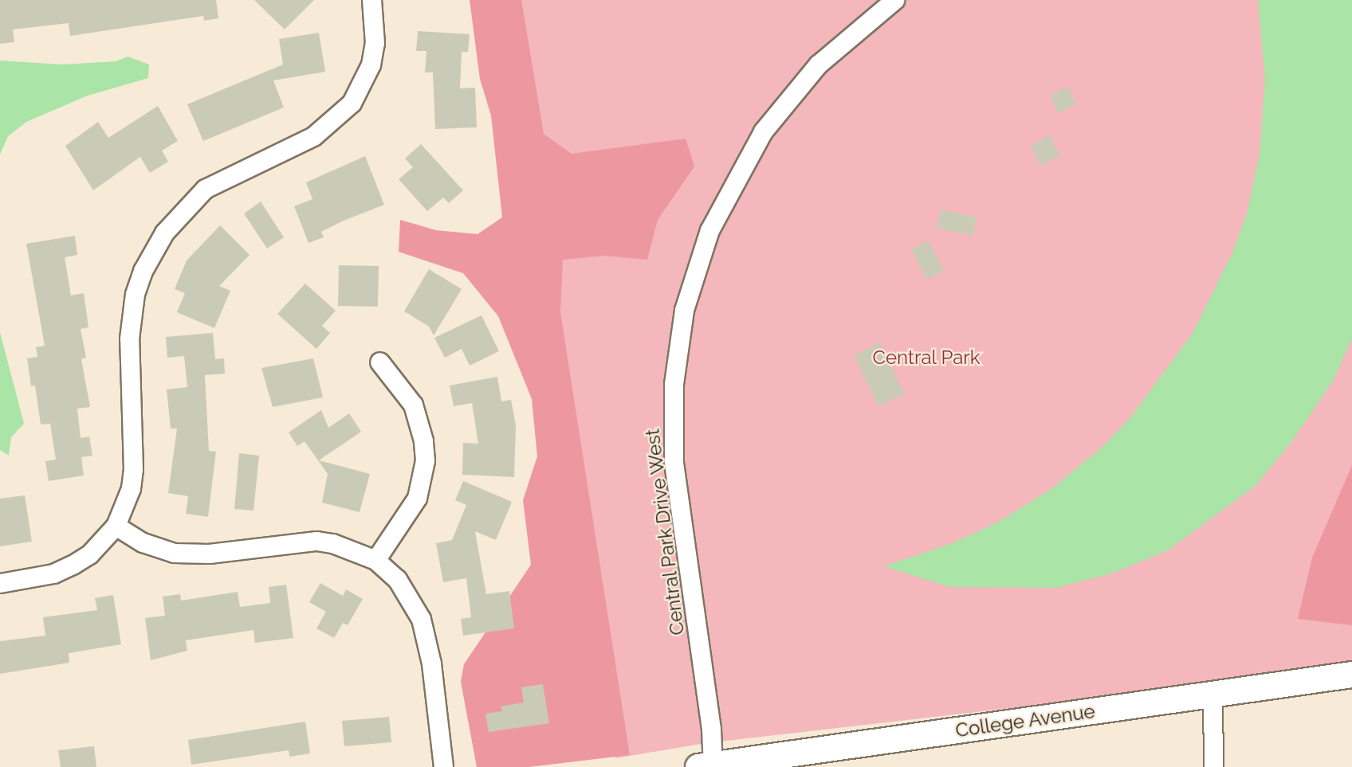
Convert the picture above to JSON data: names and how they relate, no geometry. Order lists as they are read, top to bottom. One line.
{"streets":{"main road":["College Avenue"],"street":["Central Park Drive West"]},"crossings":[["Central Park Drive West","College Avenue"]],"parks":["Central Park"]}
